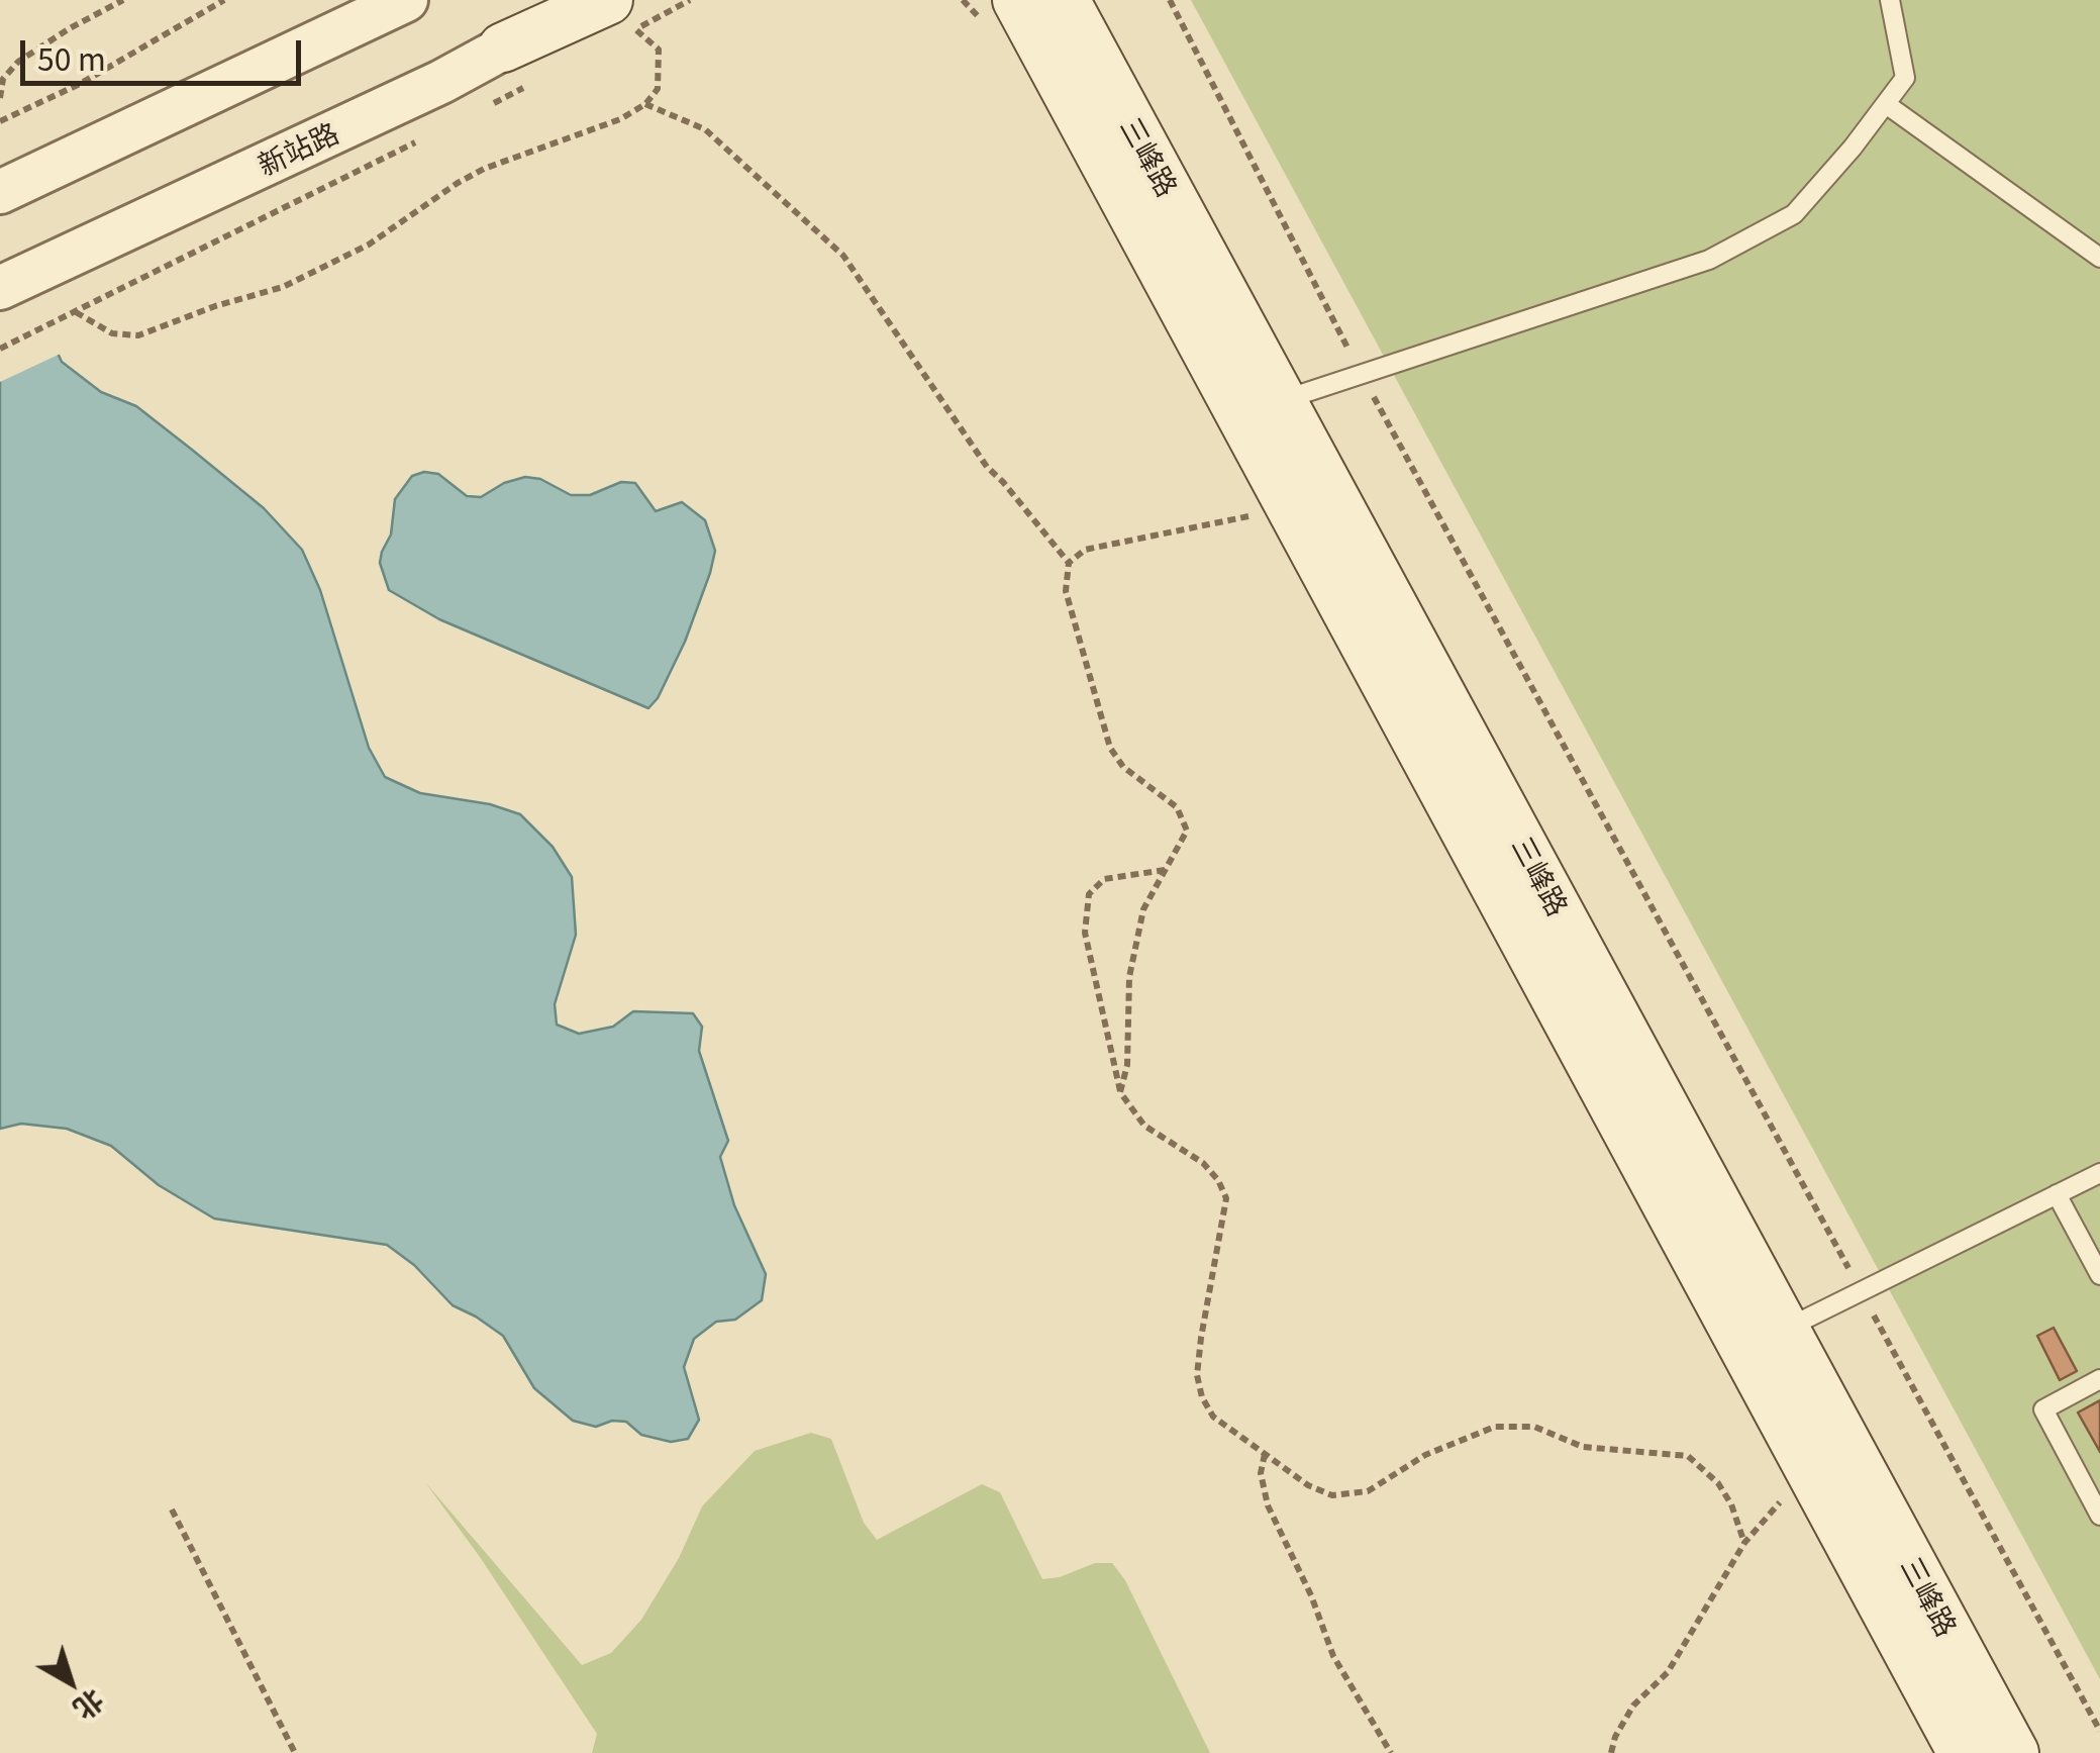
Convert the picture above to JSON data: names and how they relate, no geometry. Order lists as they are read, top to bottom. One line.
{"streets":{"main road":["三峰路"],"street":["新站路"]},"scale_bar":"50 m","north":"bottom right"}
